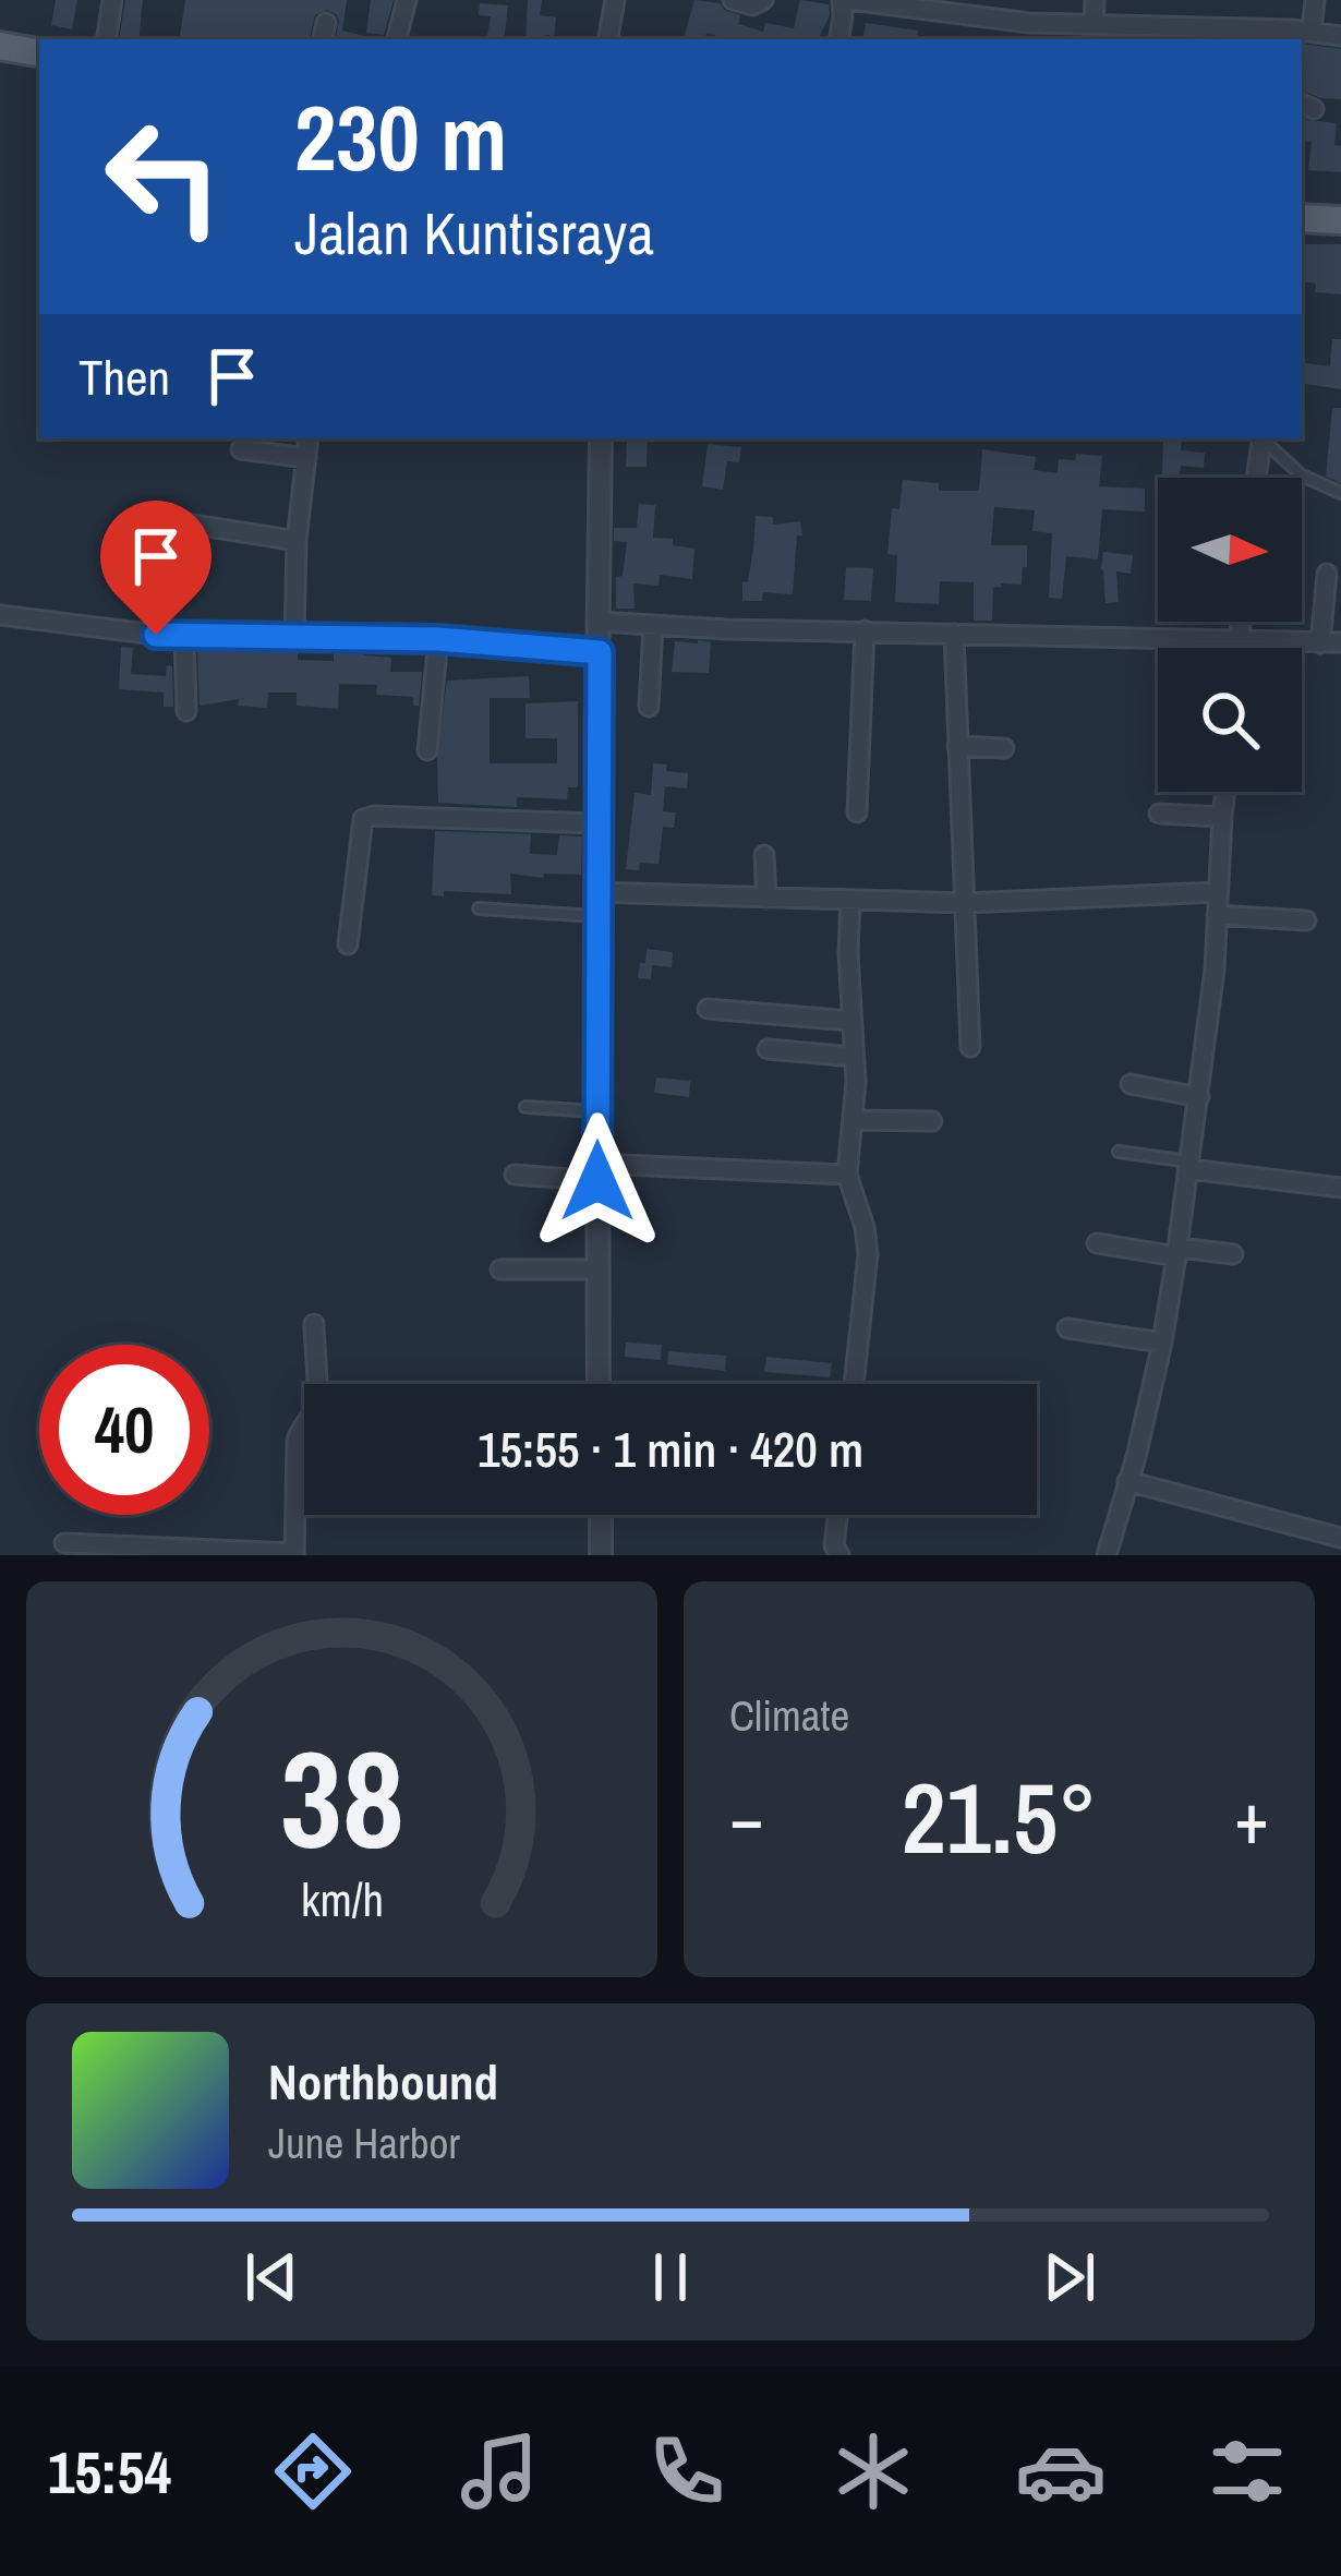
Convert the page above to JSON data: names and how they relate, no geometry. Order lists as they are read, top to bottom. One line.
{"north":"right","page":{"turn":["230 m","Jalan Kuntisraya"],"then":"Then","limit":"40","trip":"15:55 · 1 min · 420 m","tile":"Climate","heat":["−","21.5°","+"],"song":["Northbound","June Harbor"],"tabs":"15:54","gauge":["38","km/h"]}}
